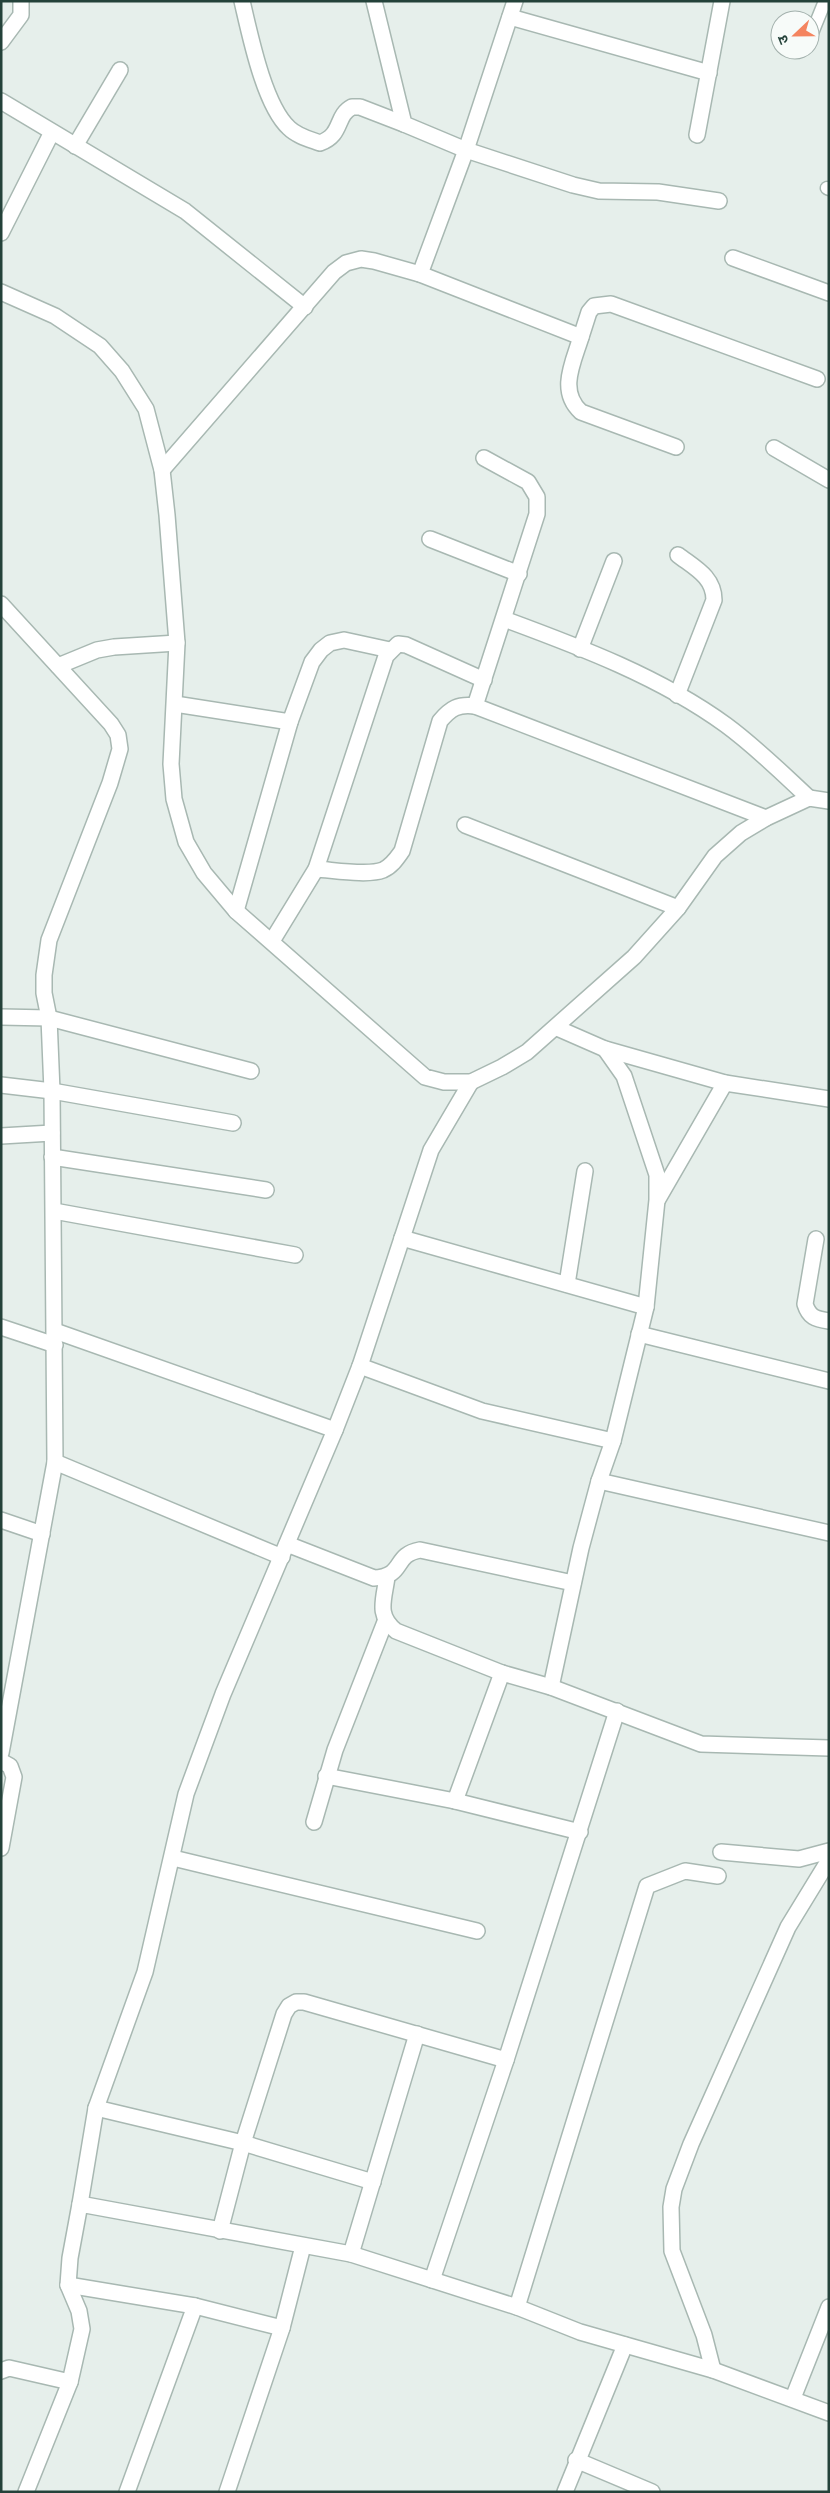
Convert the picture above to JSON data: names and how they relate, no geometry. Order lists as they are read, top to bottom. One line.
{"north":"left"}
